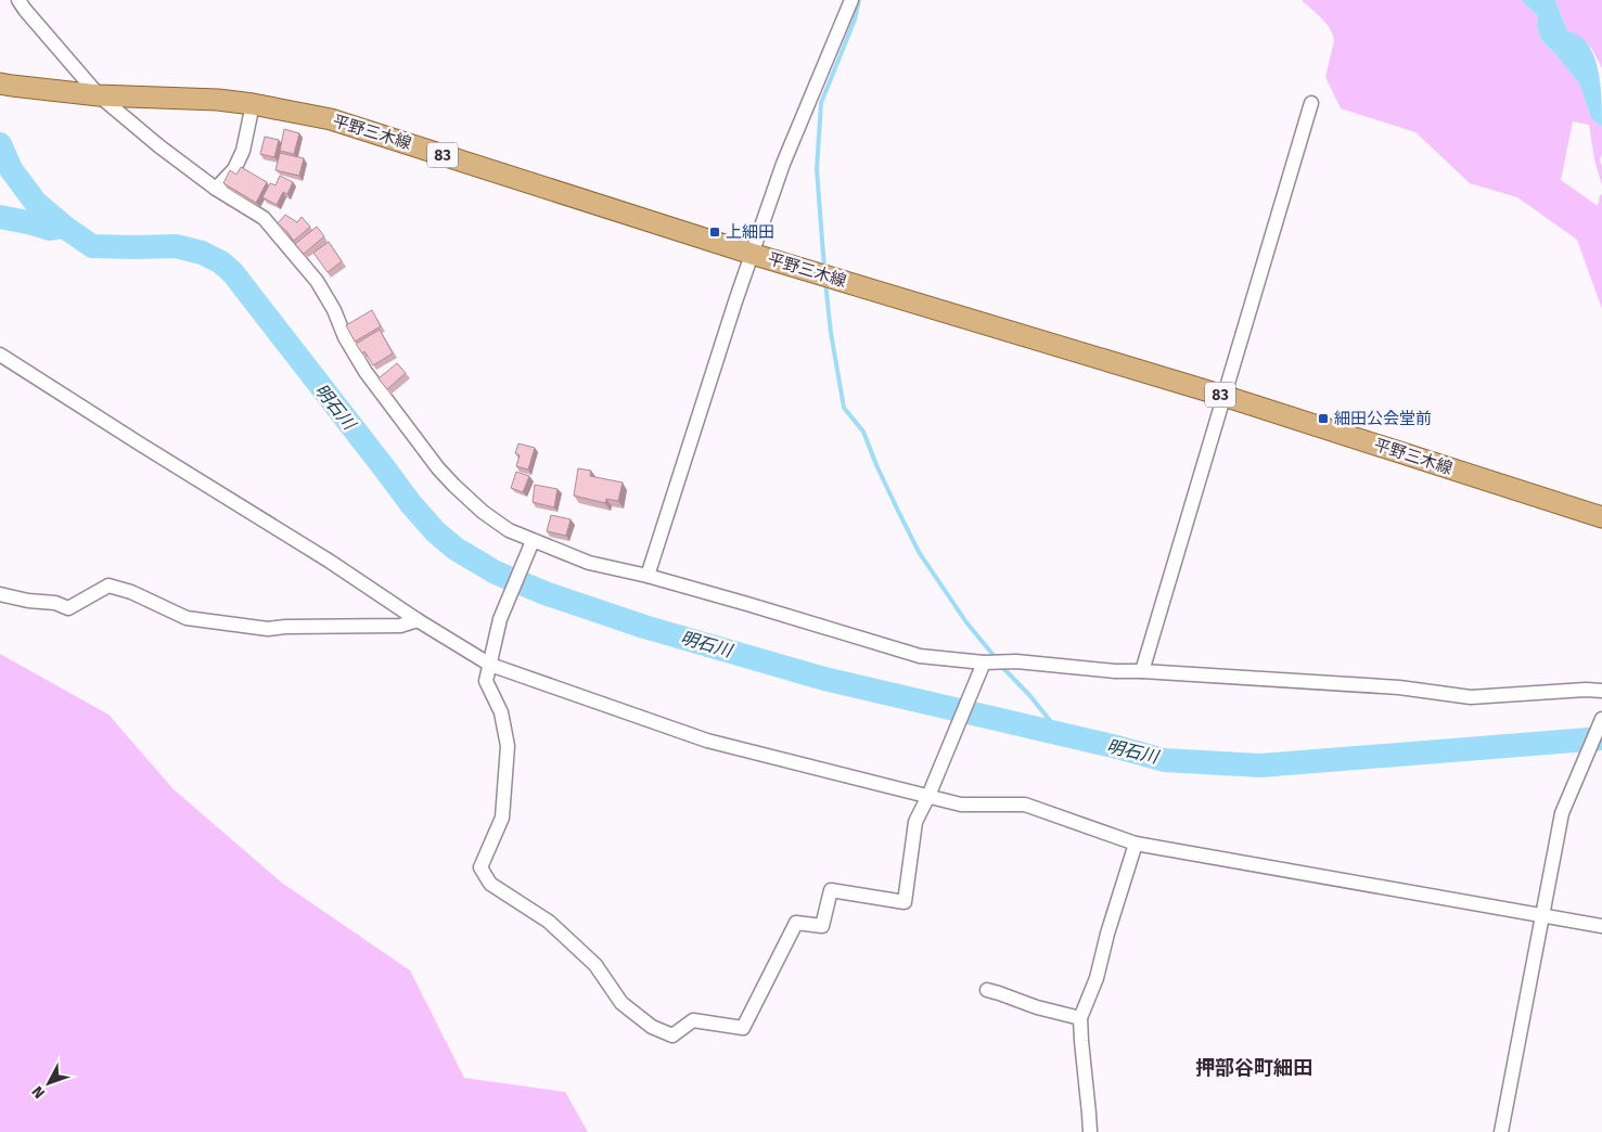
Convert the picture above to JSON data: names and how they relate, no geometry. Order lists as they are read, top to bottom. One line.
{"streets":{"main road":["平野三木線","83"]},"districts":["押部谷町細田"],"water":["明石川"],"places":{"transit":["上細田","細田公会堂前"]},"north":"bottom left"}
